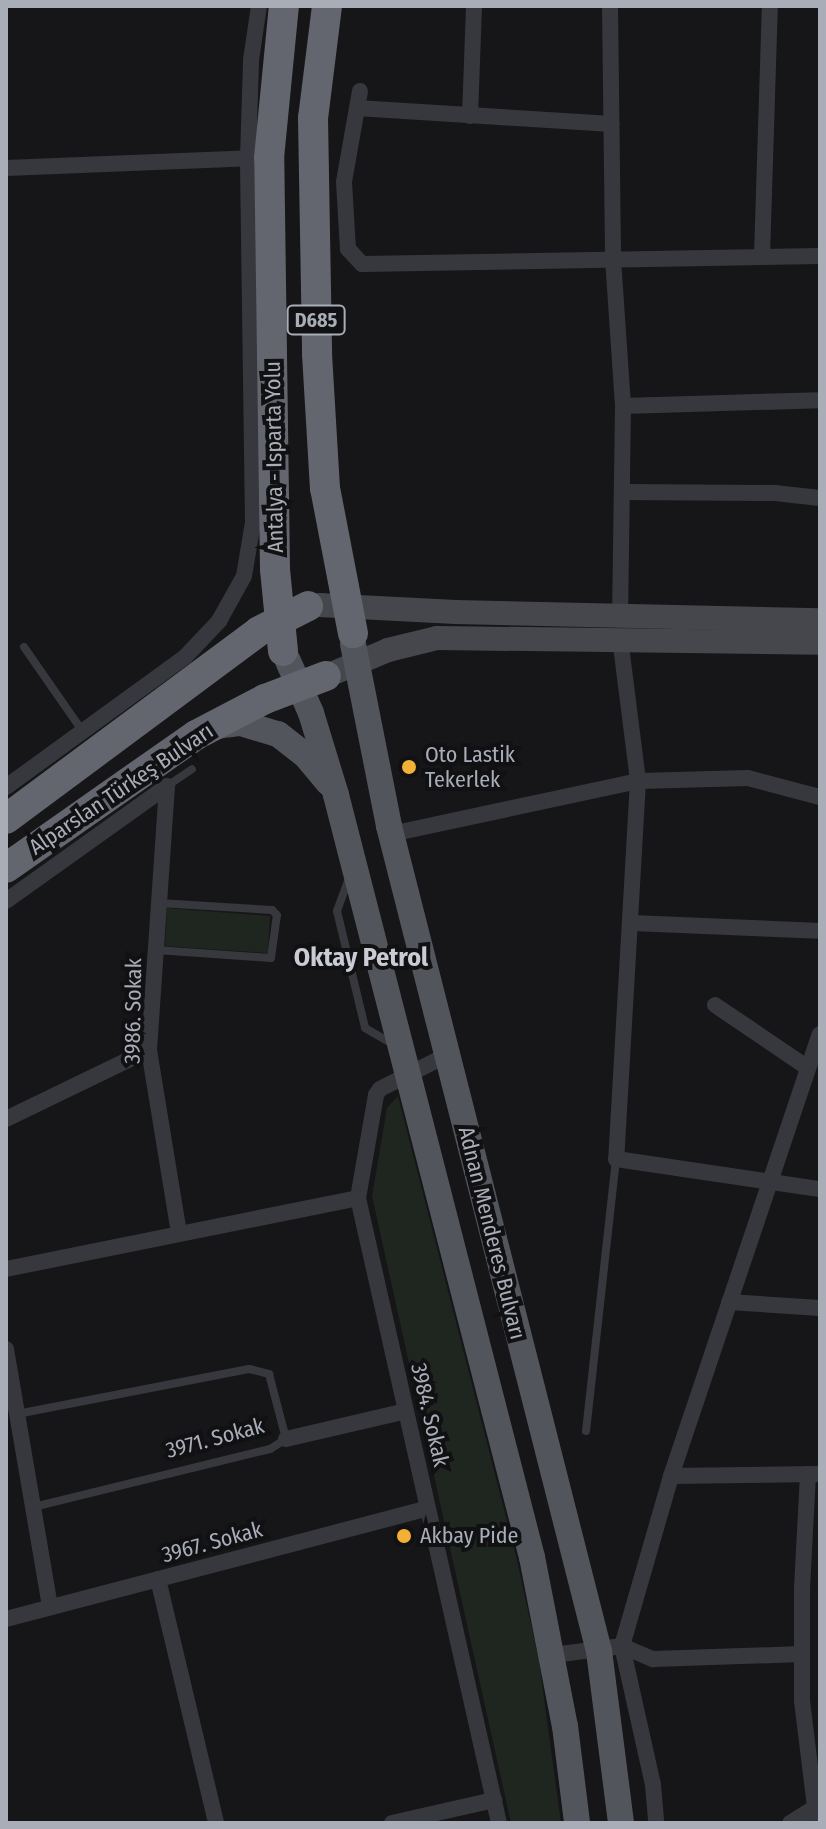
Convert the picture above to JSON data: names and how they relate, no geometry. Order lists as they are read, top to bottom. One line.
{"streets":{"highway":["D685","Antalya - Isparta Yolu","Alparslan Türkeş Bulvarı","Adnan Menderes Bulvarı"],"street":["3986. Sokak","3984. Sokak","3971. Sokak","3967. Sokak"]},"crossings":[["Antalya - Isparta Yolu","Alparslan Türkeş Bulvarı"],["Alparslan Türkeş Bulvarı","Adnan Menderes Bulvarı"],["Adnan Menderes Bulvarı","3984. Sokak"],["3984. Sokak","3971. Sokak"],["3984. Sokak","3967. Sokak"]],"districts":["Oktay Petrol"],"places":["Oto Lastik Tekerlek","Akbay Pide"]}
